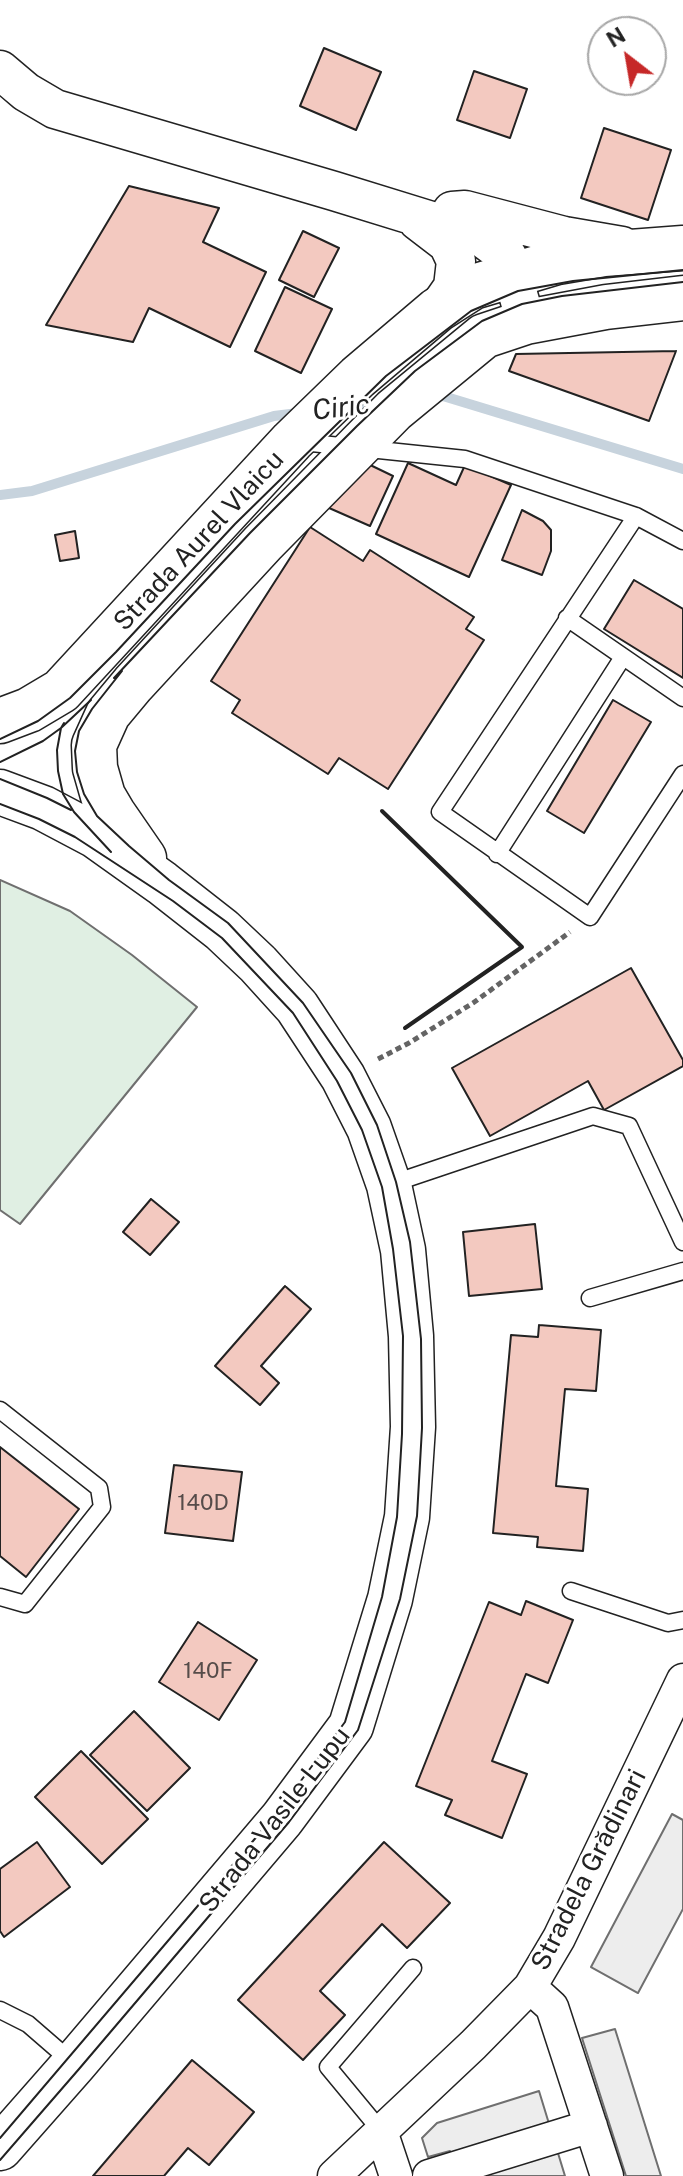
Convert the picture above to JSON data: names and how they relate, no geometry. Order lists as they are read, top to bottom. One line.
{"streets":{"main road":["Strada Aurel Vlaicu","Strada Vasile Lupu"],"street":["Stradela Grădinari"]},"crossings":[["Strada Aurel Vlaicu","Strada Vasile Lupu"]],"water":["Ciric"],"house_numbers":["140D","140F"],"north":"top left"}
